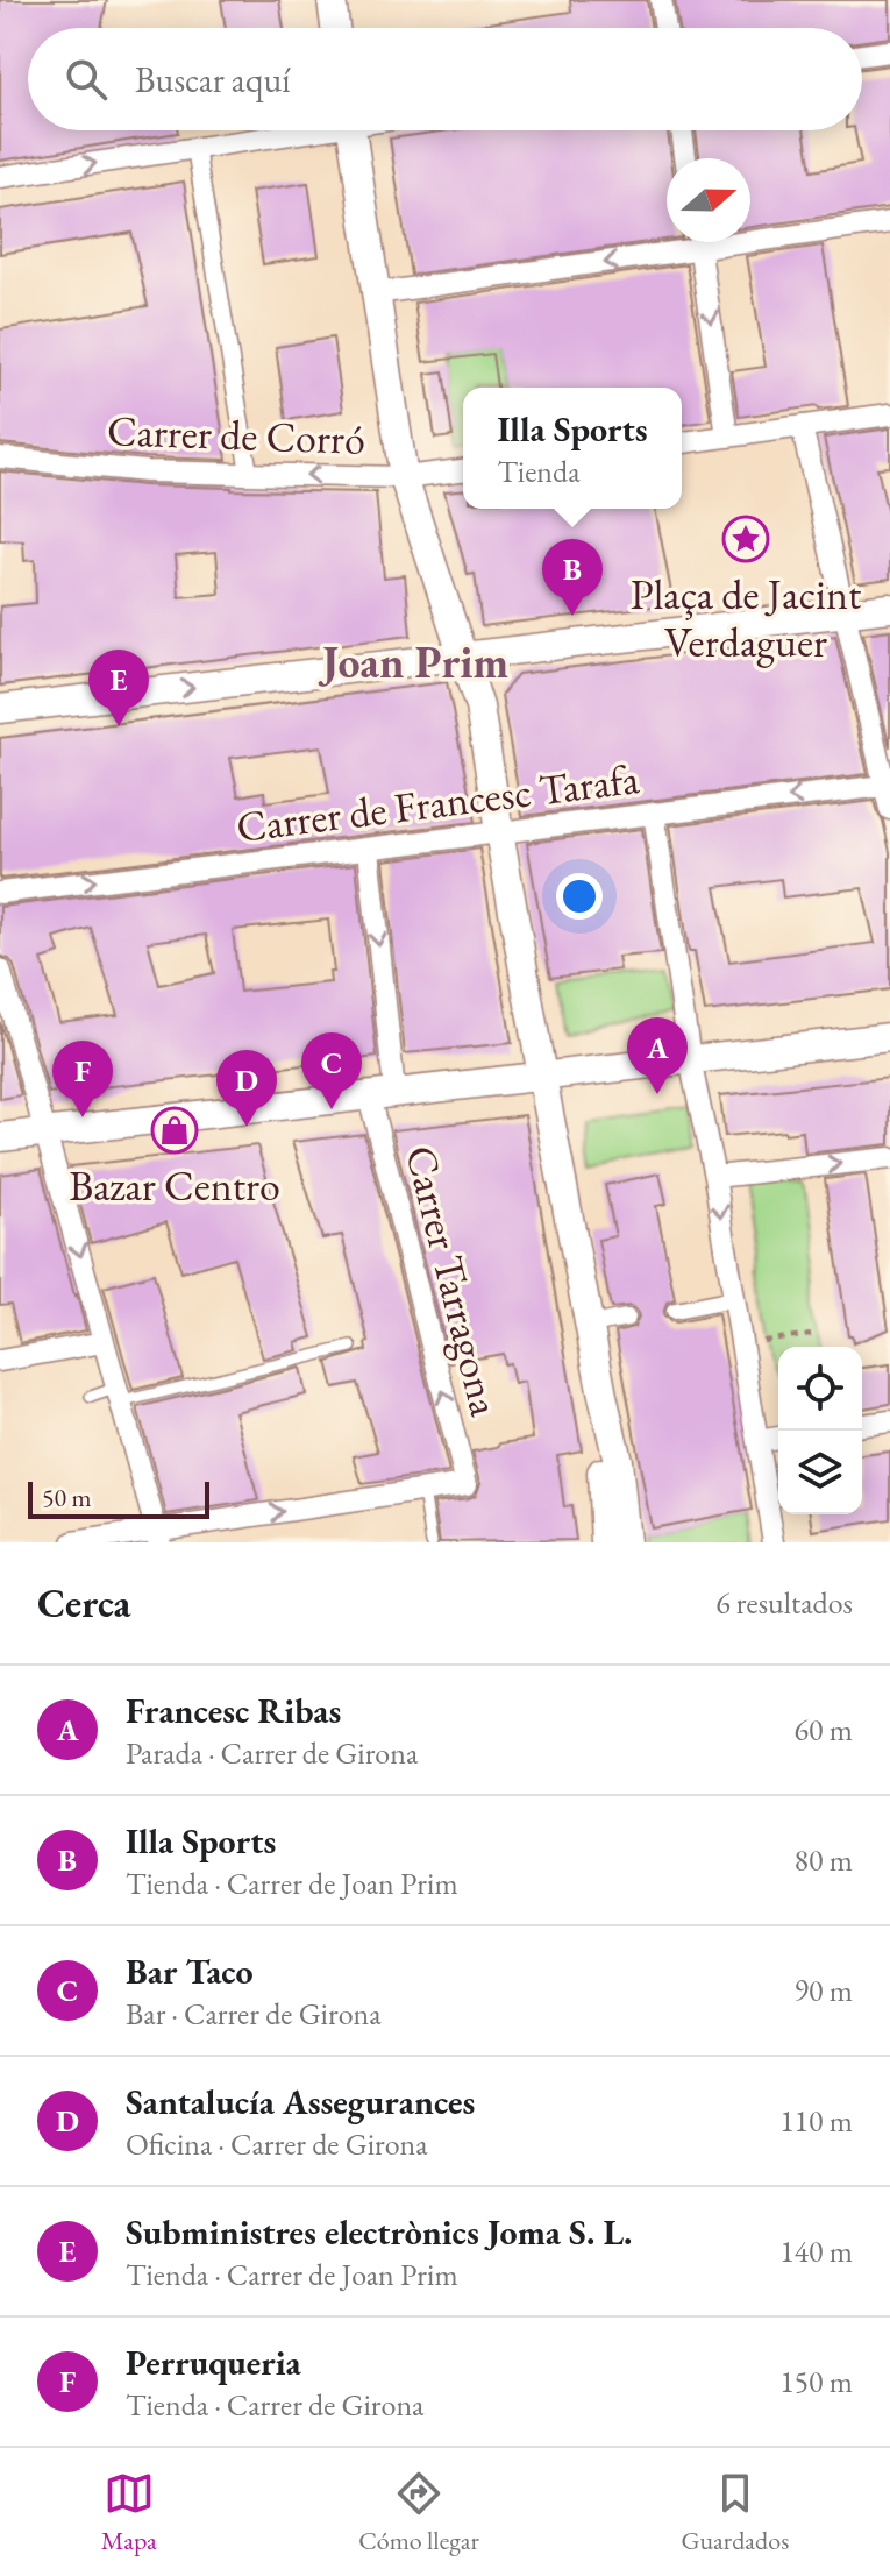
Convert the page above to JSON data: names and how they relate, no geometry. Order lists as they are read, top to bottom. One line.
{"streets":{"street":["Carrer de Corró","Carrer de Francesc Tarafa","Carrer Tarragona"]},"crossings":[["Carrer de Francesc Tarafa","Carrer Tarragona"]],"districts":["Joan Prim"],"places":{"place":["Plaça de Jacint Verdaguer"],"shop":["Bazar Centro"]},"scale_bar":"50 m","north":"right","page":{"search":"Buscar aquí","popup":["Illa Sports","Tienda"],"pins":["B","E","A","C","F","D"],"scale":"50 m","heading":["Cerca","6 resultados"],"list":[{"mark":"A","name":"Francesc Ribas","note":"Parada · Carrer de Girona","value":"60 m"},{"mark":"B","name":"Illa Sports","note":"Tienda · Carrer de Joan Prim","value":"80 m"},{"mark":"C","name":"Bar Taco","note":"Bar · Carrer de Girona","value":"90 m"},{"mark":"D","name":"Santalucía Assegurances","note":"Oficina · Carrer de Girona","value":"110 m"},{"mark":"E","name":"Subministres electrònics Joma S. L.","note":"Tienda · Carrer de Joan Prim","value":"140 m"},{"mark":"F","name":"Perruqueria","note":"Tienda · Carrer de Girona","value":"150 m"}],"nav":["Mapa","Cómo llegar","Guardados"]}}
